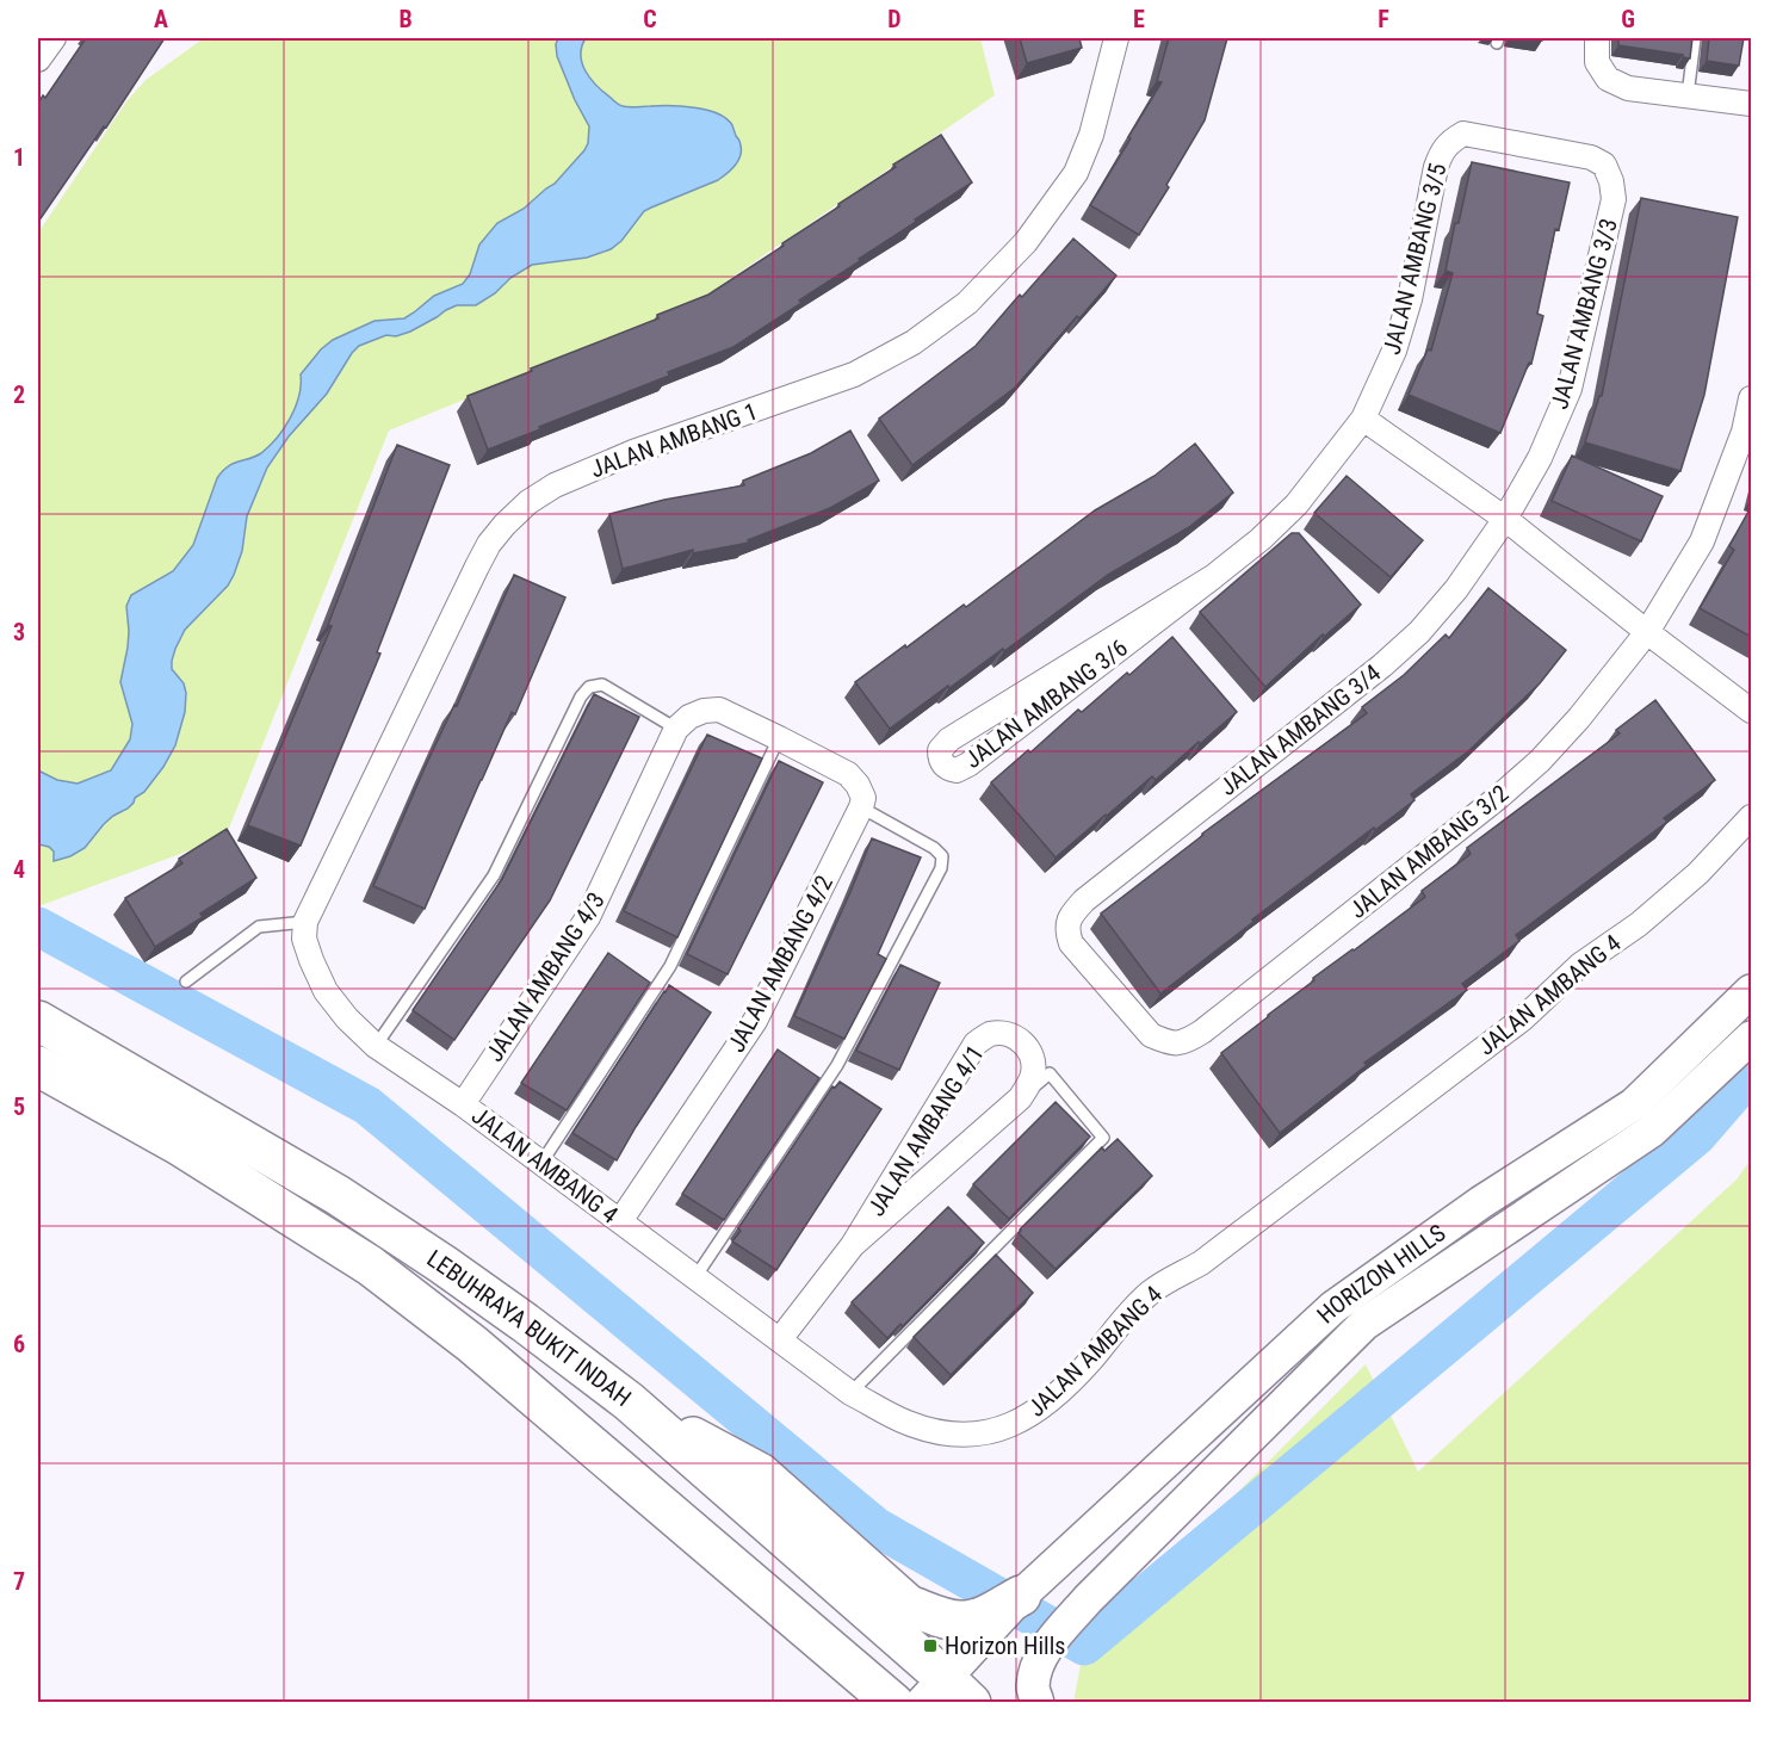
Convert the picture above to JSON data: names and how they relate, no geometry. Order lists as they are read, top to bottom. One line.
{"streets":{"highway":["LEBUHRAYA BUKIT INDAH"],"street":["JALAN AMBANG 3/5","JALAN AMBANG 3/3","JALAN AMBANG 1","JALAN AMBANG 3/6","JALAN AMBANG 3/4","JALAN AMBANG 3/2","JALAN AMBANG 4/2","JALAN AMBANG 4/3","JALAN AMBANG 4","JALAN AMBANG 4/1","HORIZON HILLS"]},"crossings":[["JALAN AMBANG 3/5","JALAN AMBANG 3/3"],["JALAN AMBANG 3/5","JALAN AMBANG 3/6"],["JALAN AMBANG 3/3","JALAN AMBANG 3/4"],["JALAN AMBANG 1","JALAN AMBANG 4"],["JALAN AMBANG 3/4","JALAN AMBANG 3/2"],["JALAN AMBANG 4/2","JALAN AMBANG 4"],["JALAN AMBANG 4/3","JALAN AMBANG 4"],["JALAN AMBANG 4","JALAN AMBANG 4/1"],["HORIZON HILLS","LEBUHRAYA BUKIT INDAH"]],"places":{"transit":["Horizon Hills"]},"grid":{"columns":["A","B","C","D","E","F","G"],"rows":["1","2","3","4","5","6","7"]}}
